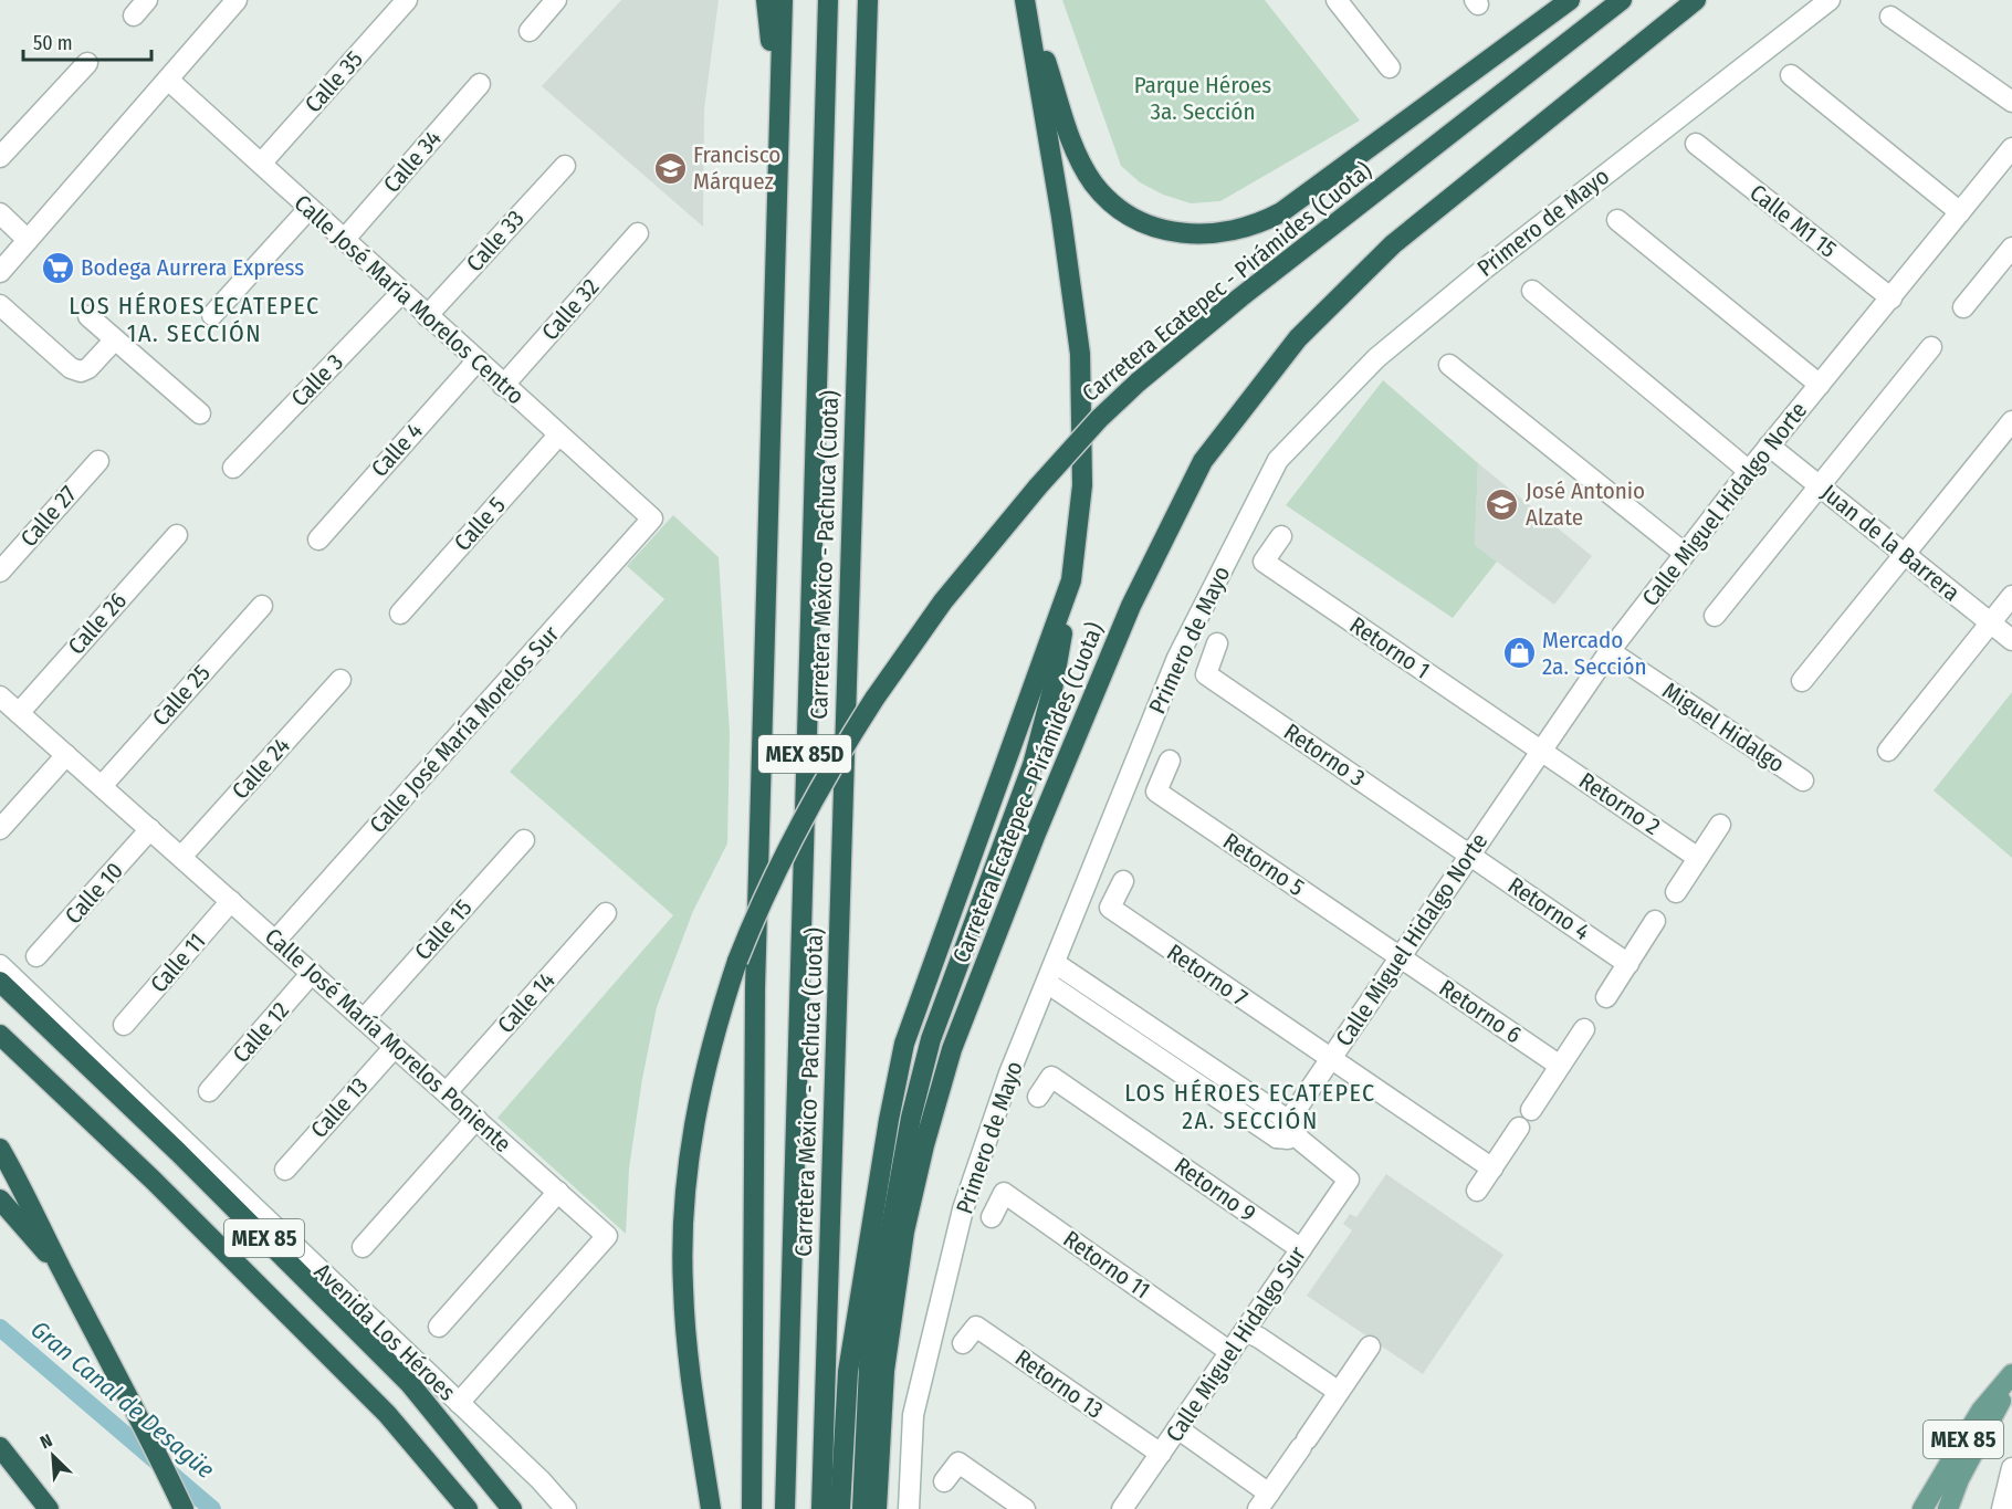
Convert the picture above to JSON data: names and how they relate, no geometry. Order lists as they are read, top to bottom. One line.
{"streets":{"highway":["Carretera Ecatepec - Pirámides (Cuota)","Carretera México - Pachuca (Cuota)","MEX 85D","MEX 85"],"street":["Calle 35","Calle 34","Calle M1 15","Primero de Mayo","Calle 33","Calle José María Morelos Centro","Calle 32","Calle 3","Calle 4","Calle Miguel Hidalgo Norte","Calle 27","Calle 5","Juan de la Barrera","Calle 26","Retorno 1","Calle 25","Miguel Hidalgo","Calle José María Morelos Sur","Retorno 3","Calle 24","Retorno 2","Retorno 5","Calle 10","Retorno 4","Calle 15","Calle 11","Retorno 7","Calle 14","Retorno 6","Calle 12","Calle José María Morelos Poniente","Calle 13","Retorno 9","Retorno 11","Avenida Los Héroes","Calle Miguel Hidalgo Sur","Retorno 13"]},"crossings":[["Calle 35","Calle José María Morelos Centro"],["Calle 34","Calle José María Morelos Centro"],["Calle M1 15","Calle Miguel Hidalgo Norte"],["Calle 33","Calle José María Morelos Centro"],["Calle José María Morelos Centro","Calle 32"],["Calle José María Morelos Centro","Calle 3"],["Calle José María Morelos Centro","Calle 4"],["Calle José María Morelos Centro","Calle 5"],["Calle José María Morelos Centro","Calle José María Morelos Sur"],["Calle Miguel Hidalgo Norte","Juan de la Barrera"],["Calle Miguel Hidalgo Norte","Retorno 1"],["Calle Miguel Hidalgo Norte","Miguel Hidalgo"],["Calle Miguel Hidalgo Norte","Retorno 3"],["Calle Miguel Hidalgo Norte","Retorno 2"],["Calle Miguel Hidalgo Norte","Retorno 5"],["Calle Miguel Hidalgo Norte","Retorno 4"],["Calle Miguel Hidalgo Norte","Retorno 7"],["Calle Miguel Hidalgo Norte","Retorno 6"],["Calle Miguel Hidalgo Norte","Calle Miguel Hidalgo Sur"],["Calle 26","Calle José María Morelos Poniente"],["Retorno 1","Retorno 2"],["Calle 25","Calle José María Morelos Poniente"],["Calle José María Morelos Sur","Calle José María Morelos Poniente"],["Retorno 3","Retorno 4"],["Calle 24","Calle José María Morelos Poniente"],["Retorno 5","Retorno 6"],["Calle 10","Calle José María Morelos Poniente"],["Calle 15","Calle José María Morelos Poniente"],["Calle 11","Calle José María Morelos Poniente"],["Calle 14","Calle José María Morelos Poniente"],["Calle 12","Calle José María Morelos Poniente"],["Calle José María Morelos Poniente","Calle 13"],["Calle José María Morelos Poniente","Avenida Los Héroes"],["Retorno 9","Calle Miguel Hidalgo Sur"],["Retorno 11","Calle Miguel Hidalgo Sur"],["Calle Miguel Hidalgo Sur","Retorno 13"]],"districts":["LOS HÉROES ECATEPEC 1A. SECCIÓN","LOS HÉROES ECATEPEC 2A. SECCIÓN"],"water":["Gran Canal de Desagüe"],"parks":["Parque Héroes 3a. Sección"],"places":{"school or university":["Francisco Márquez","José Antonio Alzate"],"supermarket":["Bodega Aurrera Express"],"shop":["Mercado 2a. Sección"]},"scale_bar":"50 m","north":"top left"}
